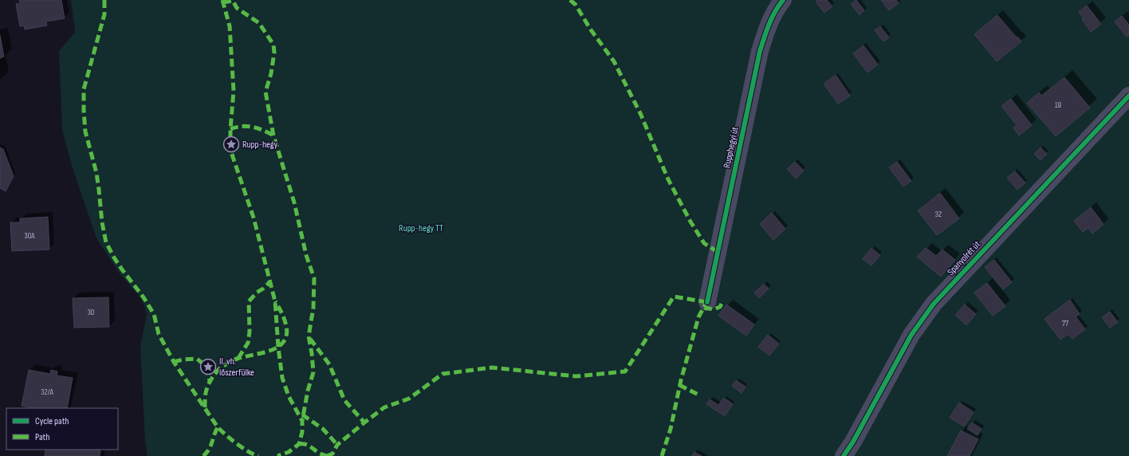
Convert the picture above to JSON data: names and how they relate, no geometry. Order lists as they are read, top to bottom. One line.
{"streets":{"street":["Rupphegyi út","Spanyolrét út"]},"parks":["Rupp-hegy TT"],"places":{"place":["Rupp-hegy","II. vh. lőszerfülke"]},"house_numbers":["19","32","30A","30","77","32/A"],"legend":["Cycle path","Path"]}
